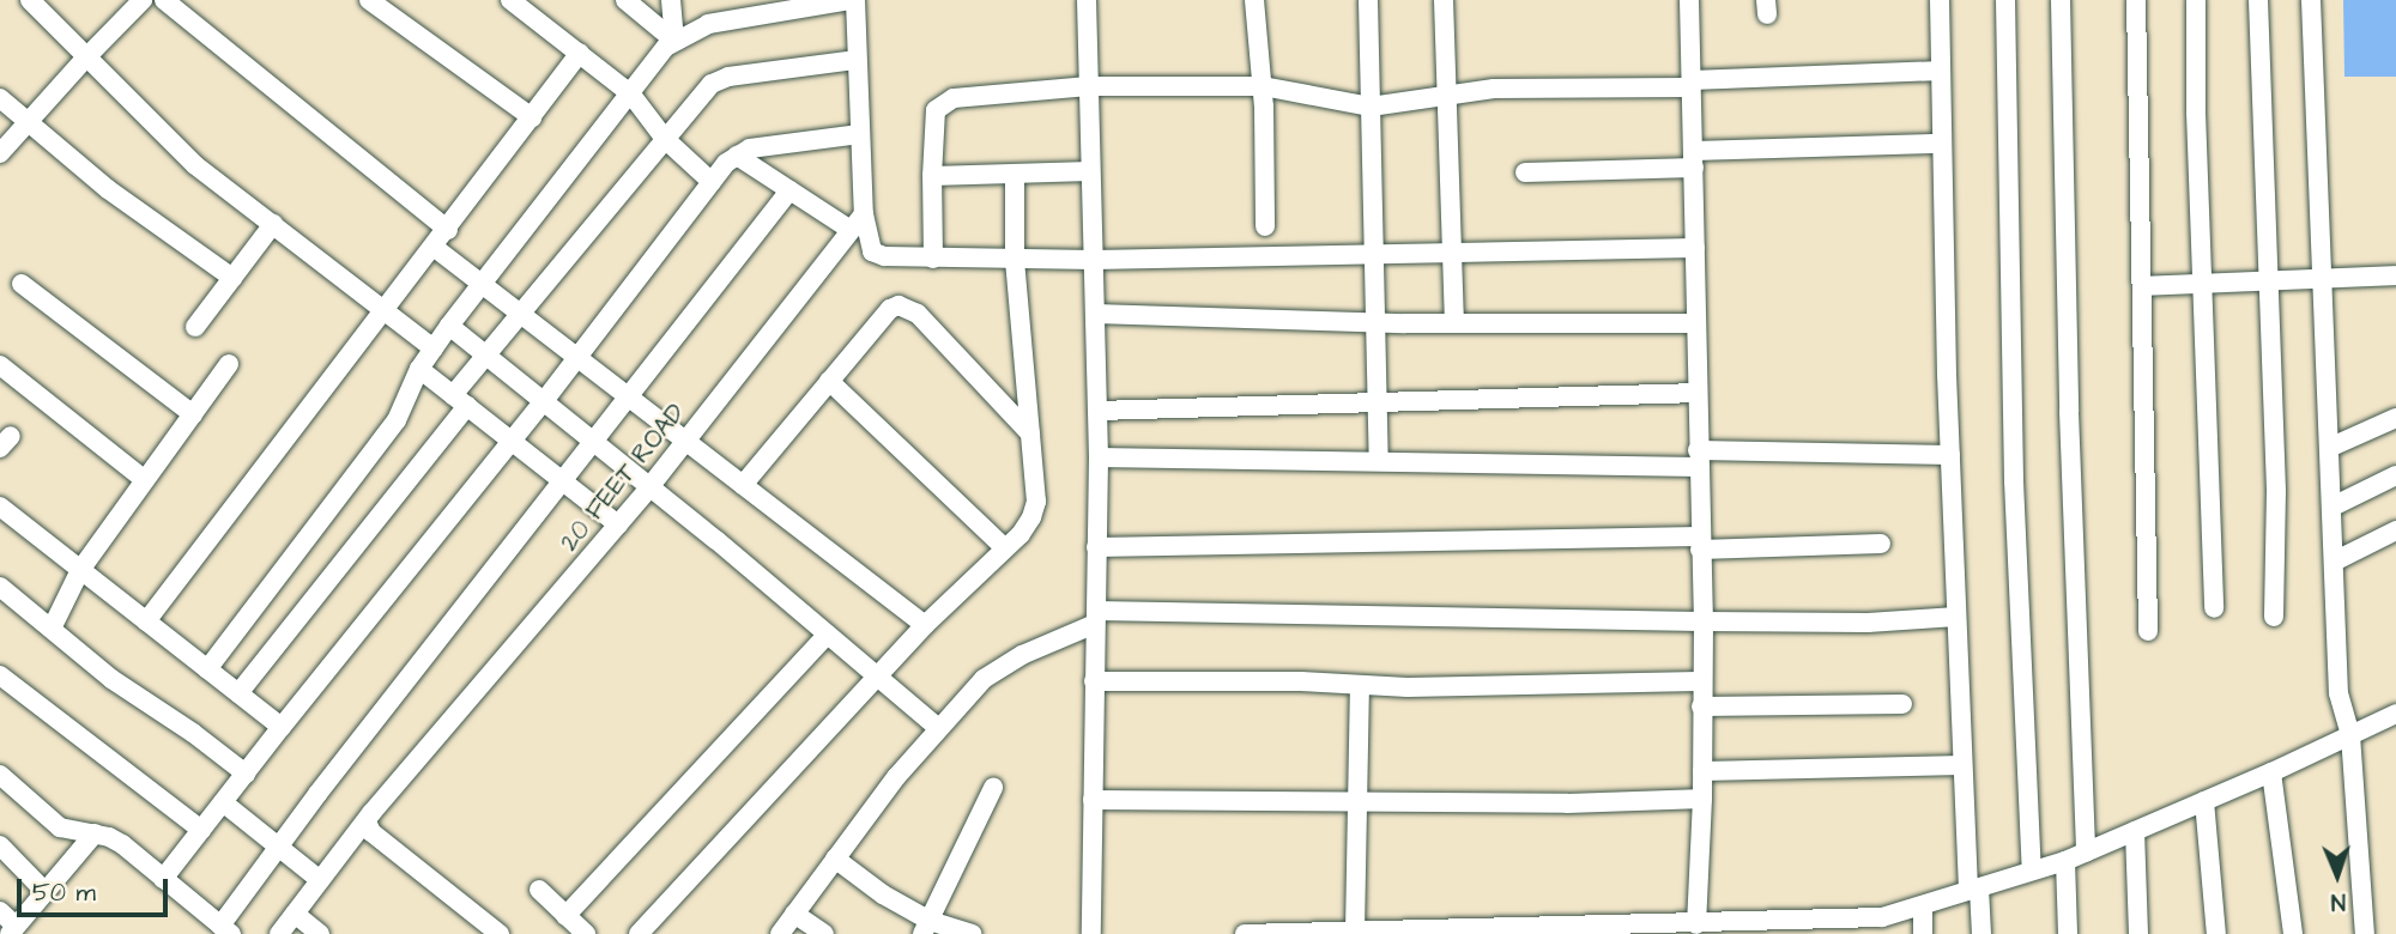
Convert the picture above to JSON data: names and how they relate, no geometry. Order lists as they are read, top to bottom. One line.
{"streets":{"street":["20 FEET ROAD"]},"scale_bar":"50 m","north":"bottom"}
